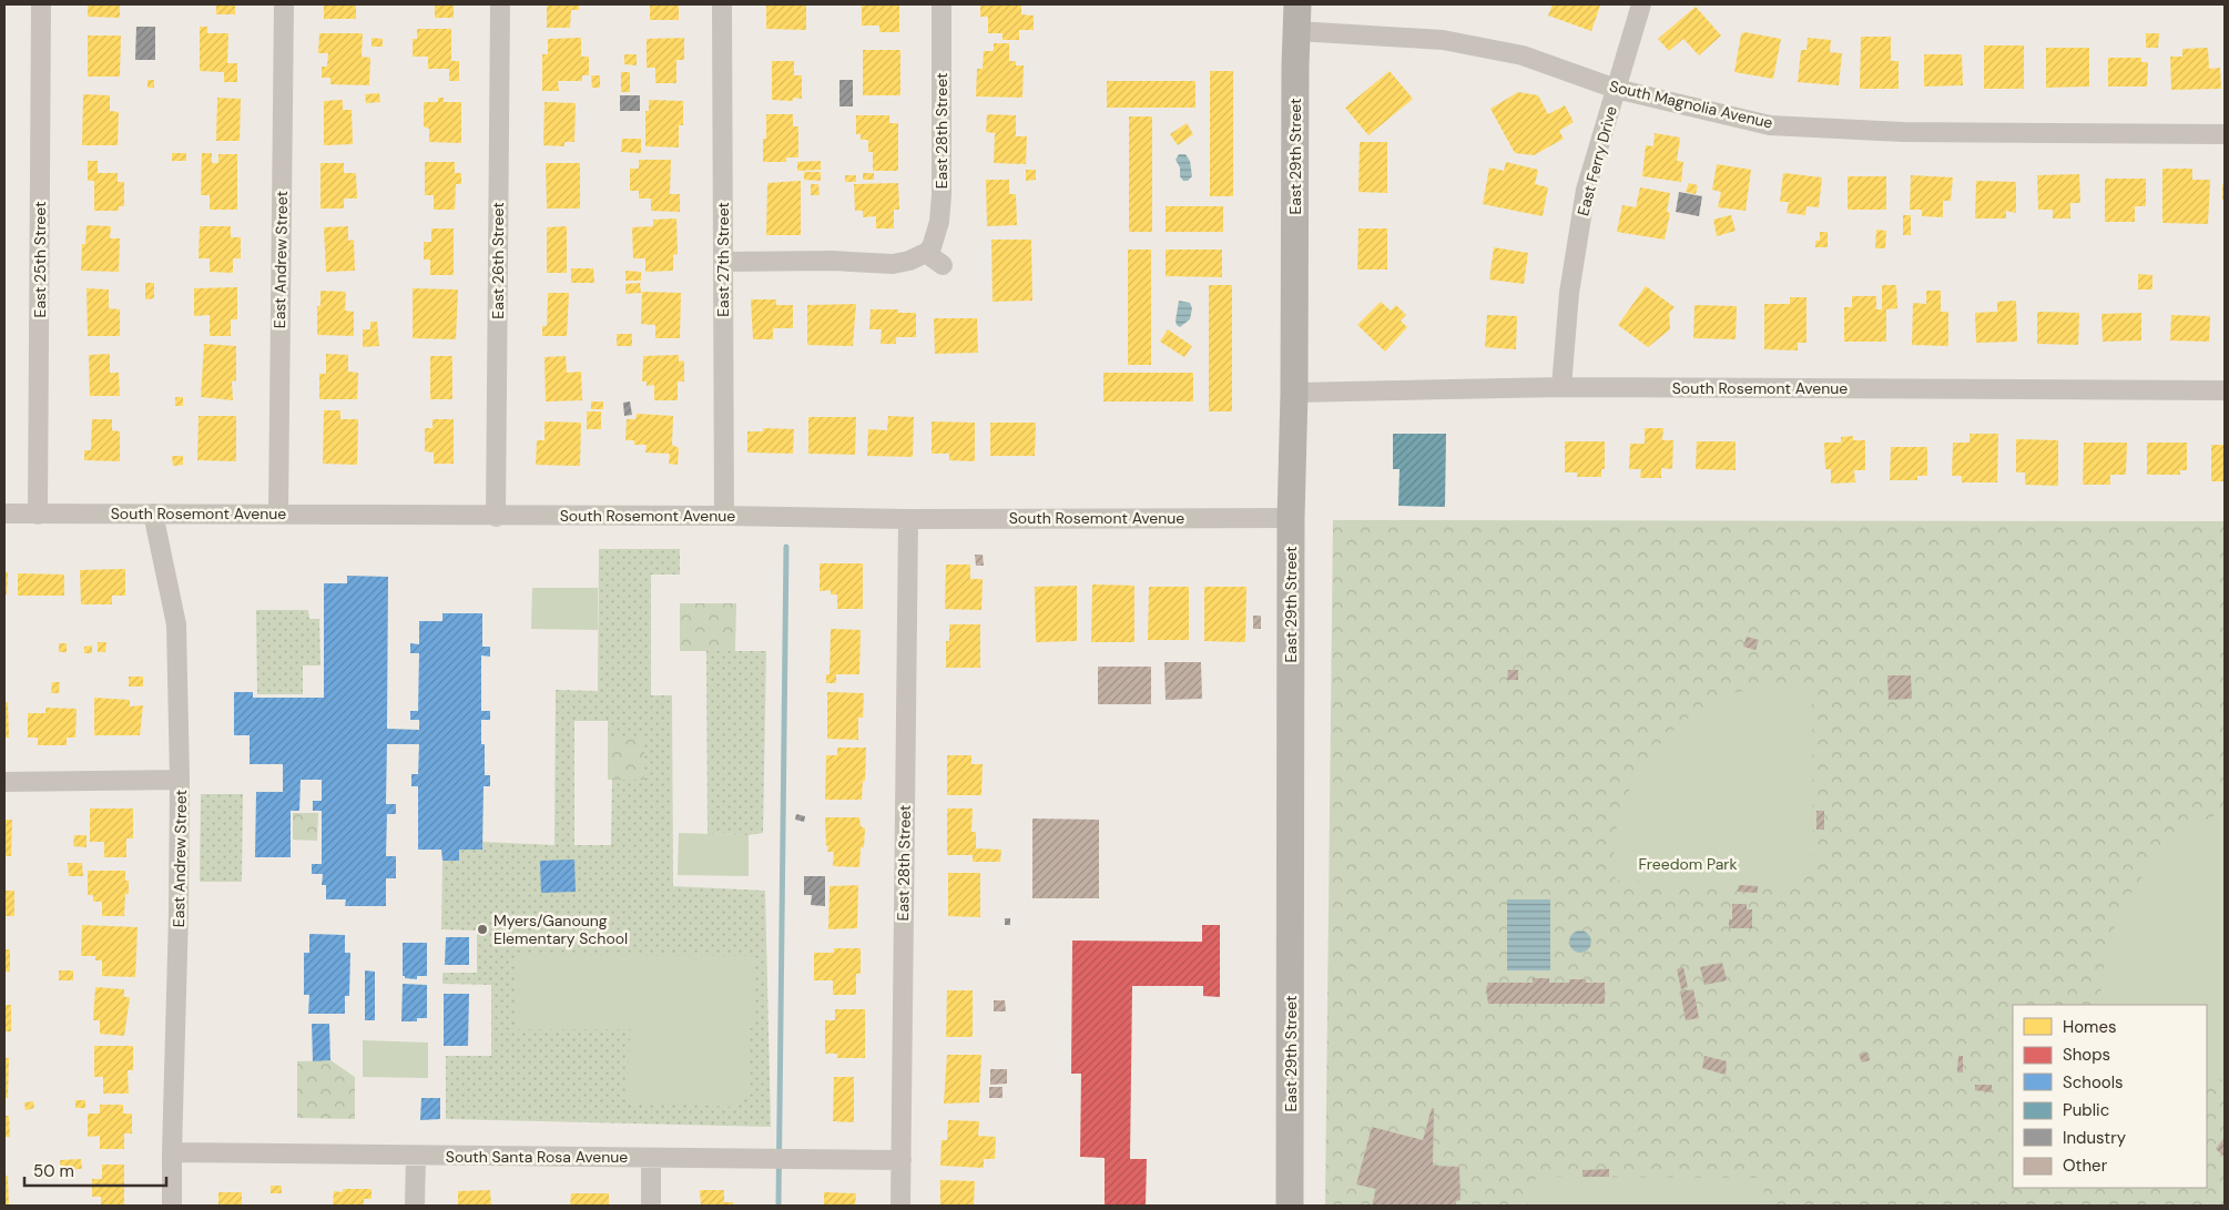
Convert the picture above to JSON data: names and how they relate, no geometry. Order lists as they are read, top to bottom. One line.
{"streets":{"street":["South Magnolia Avenue","East 28th Street","East 29th Street","East Ferry Drive","East 25th Street","East Andrew Street","East 27th Street","East 26th Street","South Rosemont Avenue","South Santa Rosa Avenue"]},"crossings":[["South Magnolia Avenue","East 29th Street"],["South Magnolia Avenue","East Ferry Drive"],["East 28th Street","South Rosemont Avenue"],["East 28th Street","South Santa Rosa Avenue"],["East 29th Street","South Rosemont Avenue"],["East Ferry Drive","South Rosemont Avenue"],["East 25th Street","South Rosemont Avenue"],["East Andrew Street","South Rosemont Avenue"],["East Andrew Street","South Santa Rosa Avenue"],["East 27th Street","South Rosemont Avenue"],["East 26th Street","South Rosemont Avenue"]],"parks":["Freedom Park"],"places":["Myers/Ganoung Elementary School"],"legend":["Homes","Shops","Schools","Public","Industry","Other"],"scale_bar":"50 m"}
